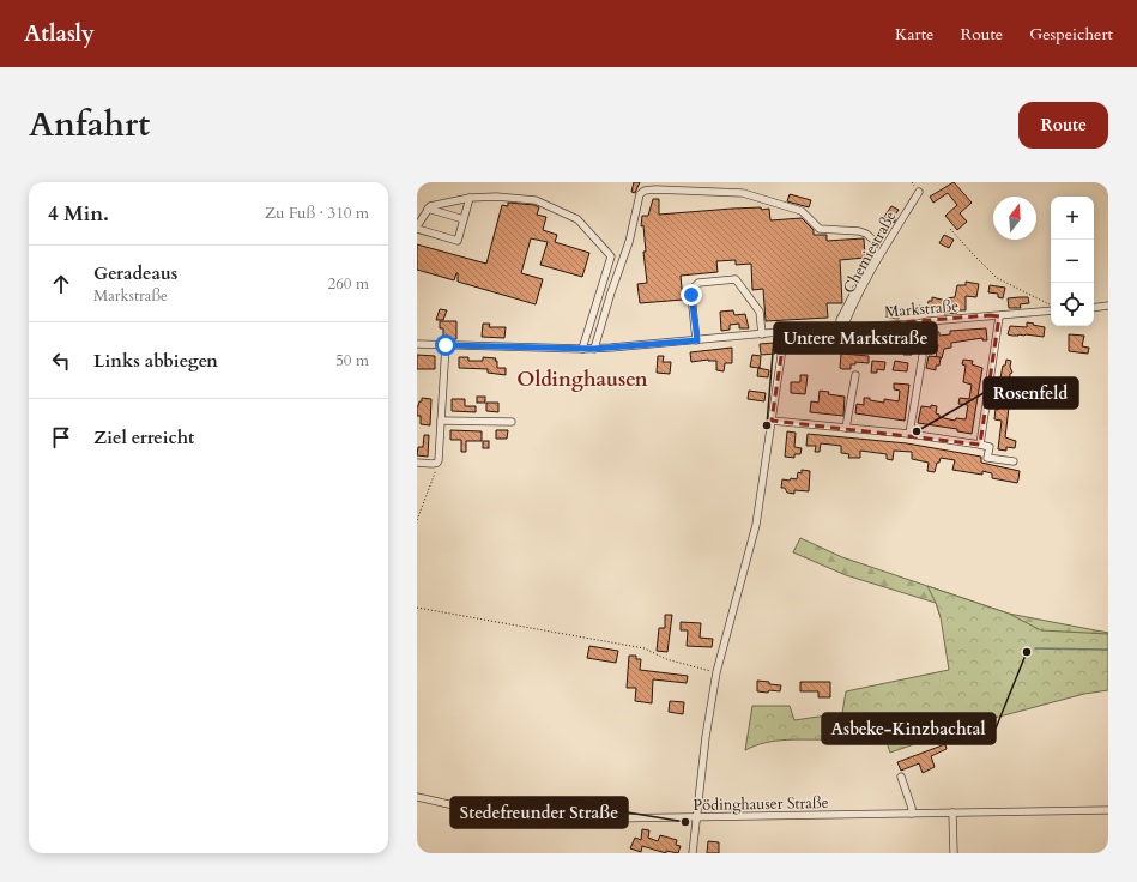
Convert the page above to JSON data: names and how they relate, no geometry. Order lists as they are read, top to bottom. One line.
{"streets":{"street":["Chemiestraße","Markstraße","Pödinghauser Straße"]},"crossings":[["Chemiestraße","Markstraße"]],"districts":["Oldinghausen"],"places":["Untere Markstraße","Rosenfeld","Asbeke-Kinzbachtal","Stedefreunder Straße"],"north":"top","page":{"header":"Atlasly","nav":["Karte","Route","Gespeichert"],"title":"Anfahrt","buttons":"Route","heading":["4 Min.","Zu Fuß · 310 m"],"map_buttons":["+","−"],"list":[["Geradeaus","Markstraße","260 m"],["Links abbiegen","50 m"],"Ziel erreicht"]}}
